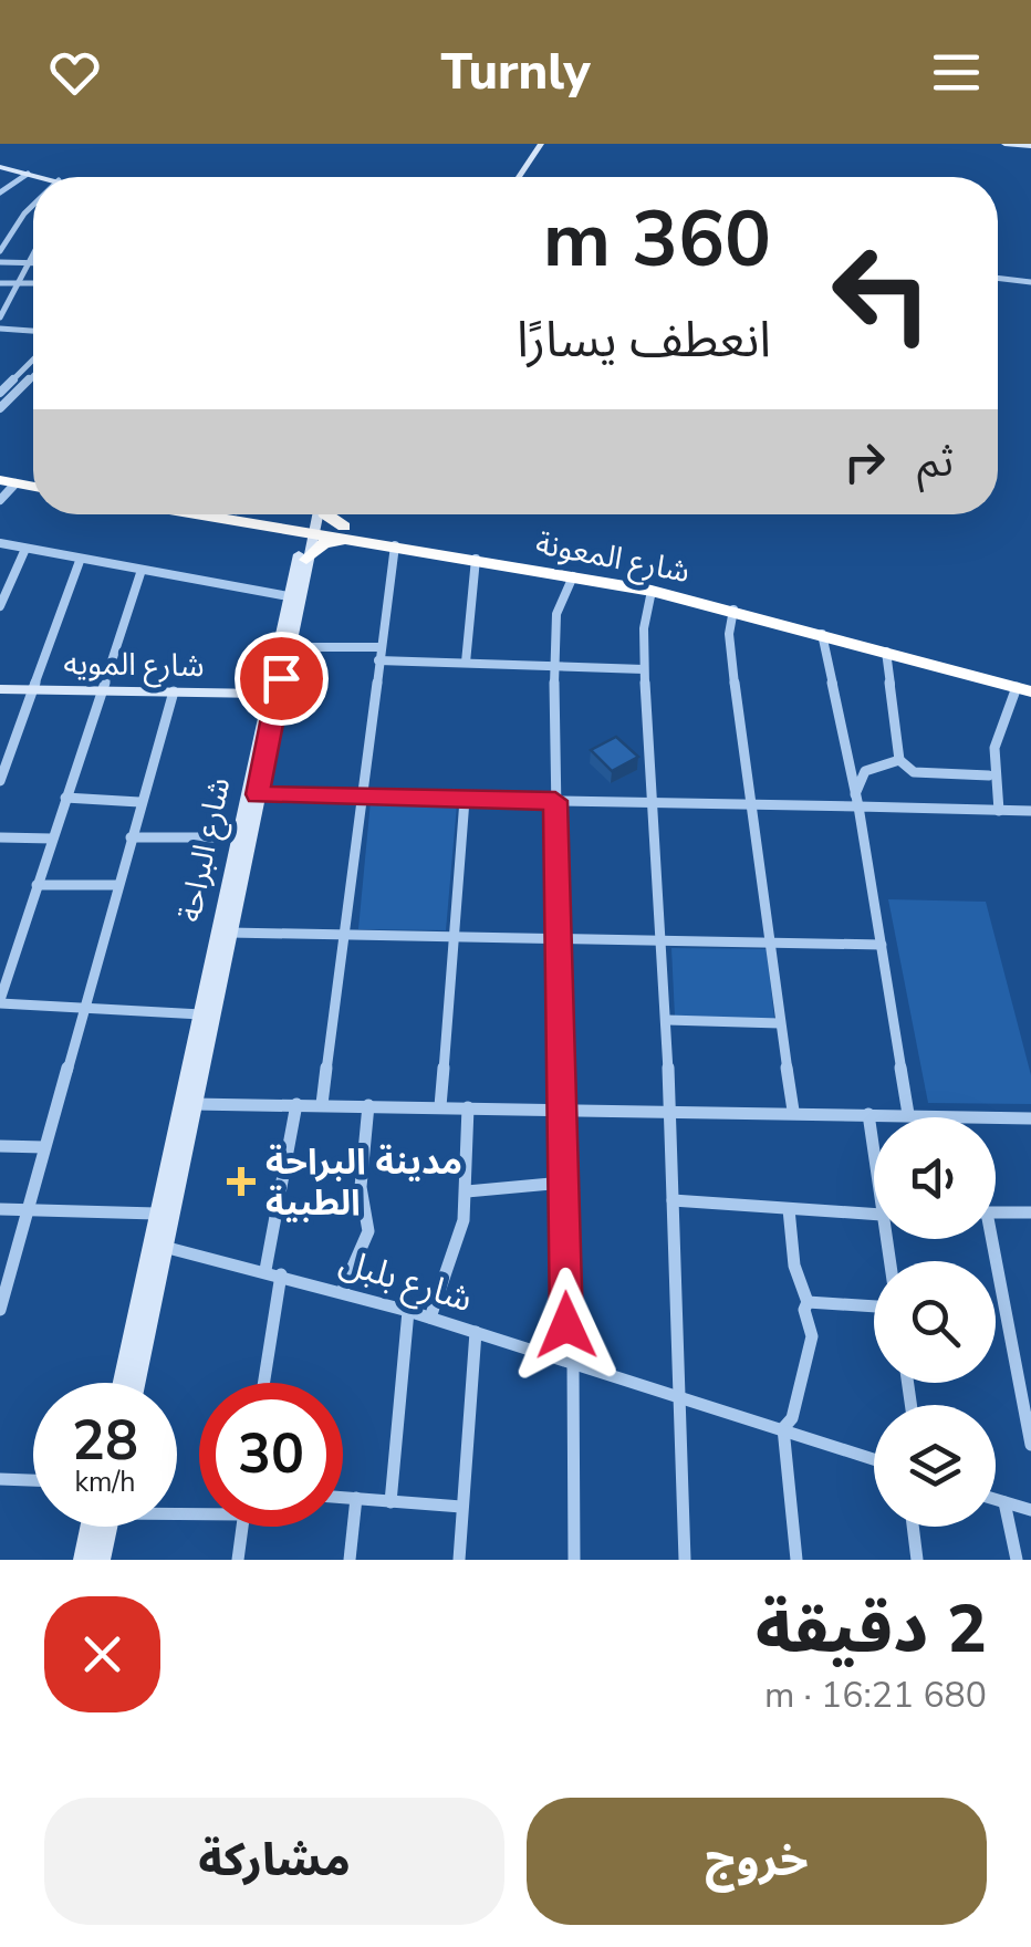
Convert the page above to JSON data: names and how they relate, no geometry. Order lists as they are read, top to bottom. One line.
{"streets":{"highway":["شارع المعونة"],"street":["شارع المويه","شارع البراحة","شارع بلبل"]},"crossings":[["شارع المعونة","شارع البراحة"],["شارع المويه","شارع البراحة"],["شارع البراحة","شارع بلبل"]],"places":{"health":["مدينة البراحة الطبية"]},"page":{"header":"Turnly","turn":["360 m","انعطف يسارًا"],"then":"ثم","speed":"28 km/h","limit":"30","heading":["2 دقيقة","680 m · 16:21"],"buttons":["خروج","مشاركة"]}}
